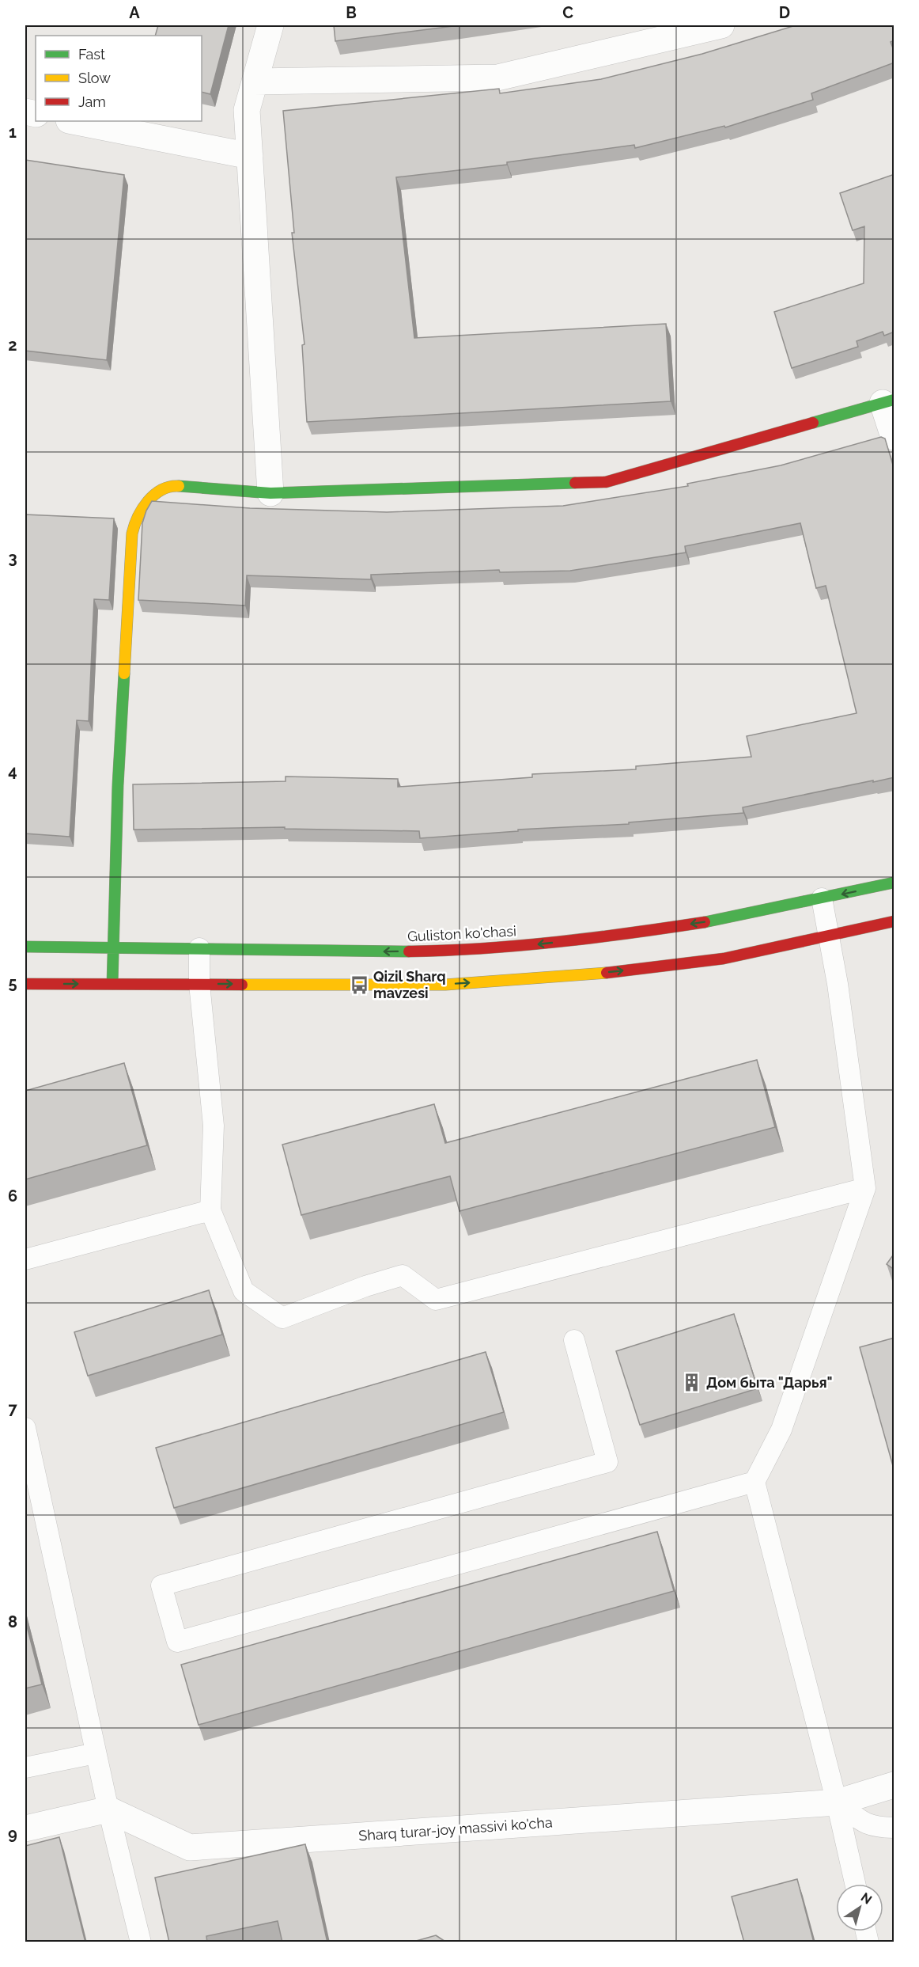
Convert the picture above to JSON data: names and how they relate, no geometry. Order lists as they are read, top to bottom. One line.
{"streets":{"main road":["Guliston ko'chasi"],"street":["Sharq turar-joy massivi ko'cha"]},"places":{"bus stop":["Qizil Sharq mavzesi"],"building":["Дом быта \"Дарья\""]},"legend":["Fast","Slow","Jam"],"north":"top right","grid":{"columns":["A","B","C","D"],"rows":["1","2","3","4","5","6","7","8","9"]}}
